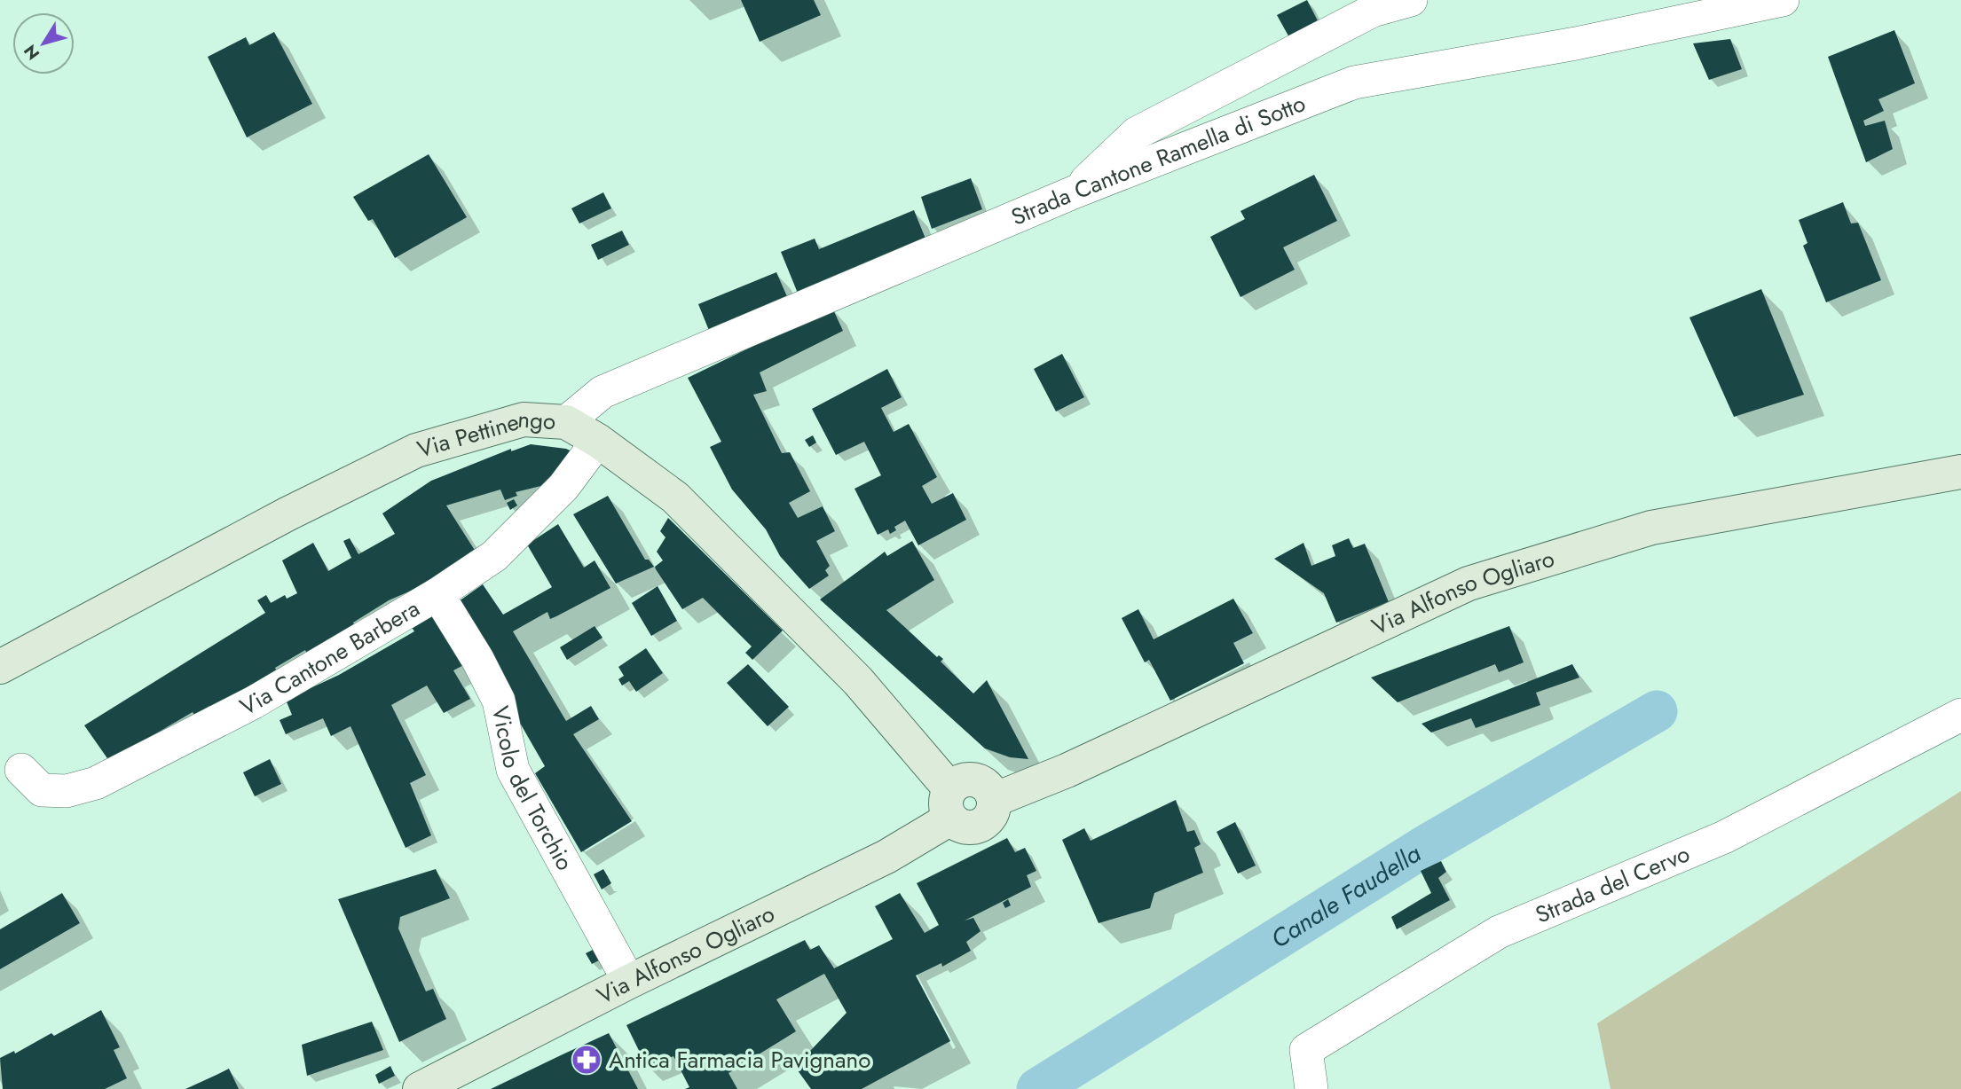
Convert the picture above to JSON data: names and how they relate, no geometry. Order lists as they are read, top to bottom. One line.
{"streets":{"main road":["Via Pettinengo","Via Alfonso Ogliaro"],"street":["Strada Cantone Ramella di Sotto","Via Cantone Barbera","Vicolo del Torchio","Strada del Cervo"]},"crossings":[["Strada Cantone Ramella di Sotto","Via Pettinengo"],["Via Pettinengo","Via Alfonso Ogliaro"],["Via Pettinengo","Via Cantone Barbera"],["Via Alfonso Ogliaro","Vicolo del Torchio"],["Via Cantone Barbera","Vicolo del Torchio"]],"water":["Canale Faudella"],"places":{"pharmacy":["Antica Farmacia Pavignano"]},"north":"bottom left"}
